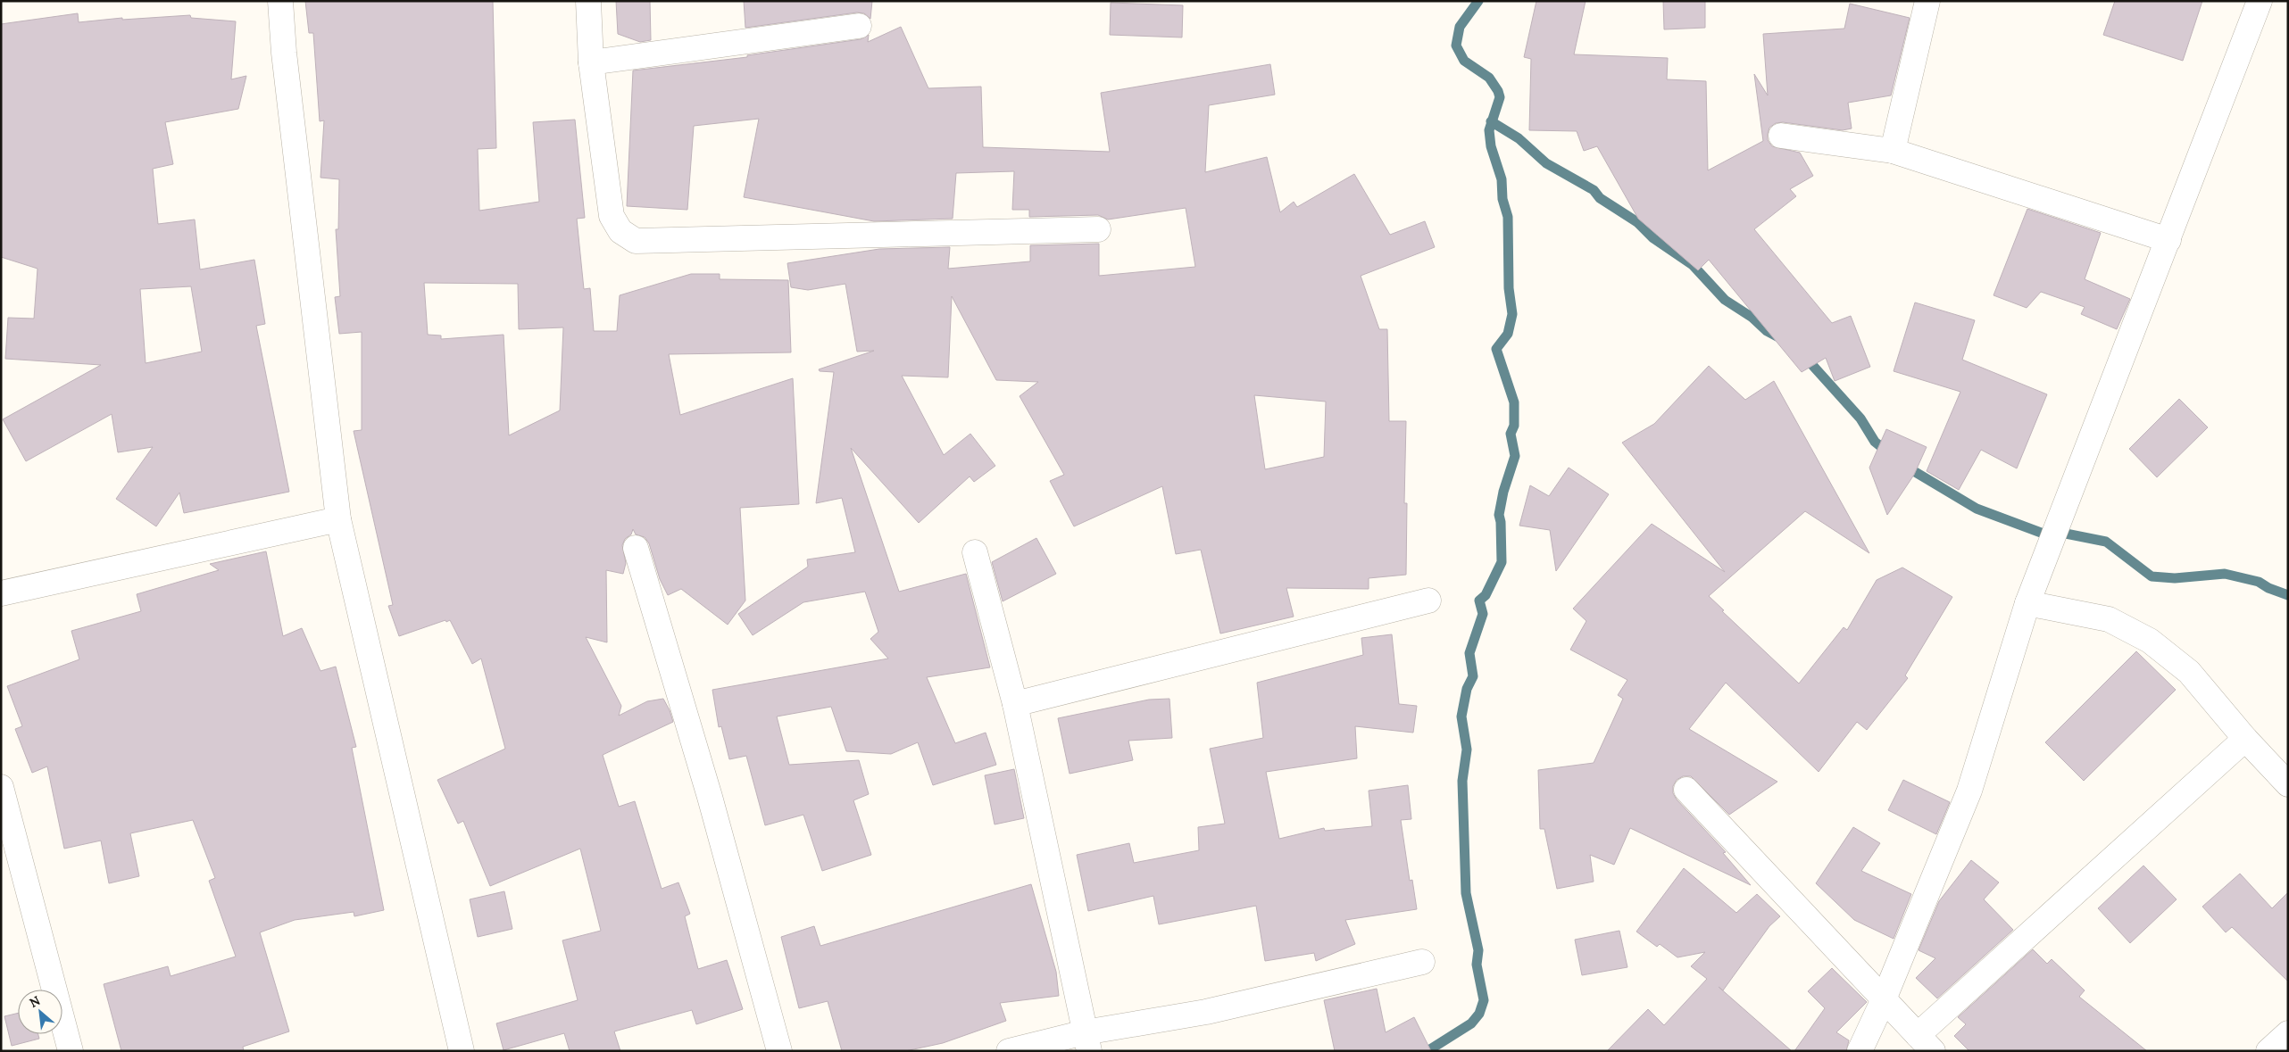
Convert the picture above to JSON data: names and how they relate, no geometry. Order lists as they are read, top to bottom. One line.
{"north":"top left"}
